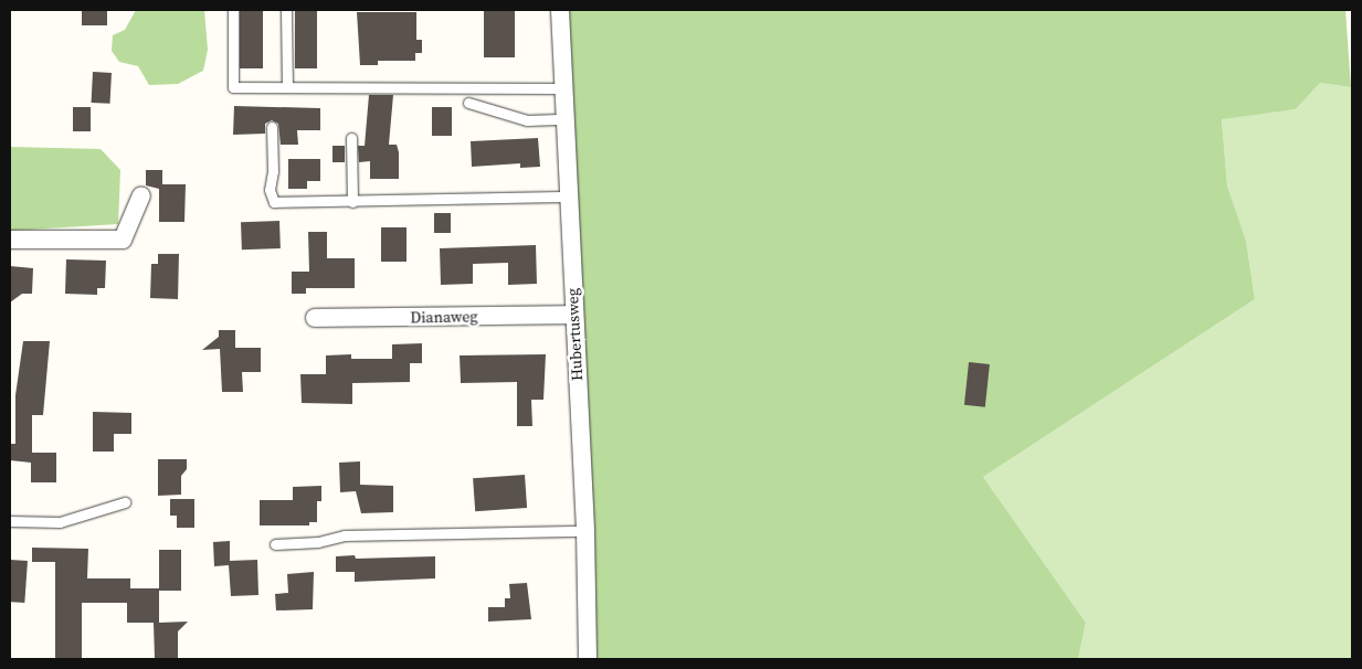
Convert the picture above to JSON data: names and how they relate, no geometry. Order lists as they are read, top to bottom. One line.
{"streets":{"street":["Dianaweg","Hubertusweg"]},"crossings":[["Dianaweg","Hubertusweg"]]}
